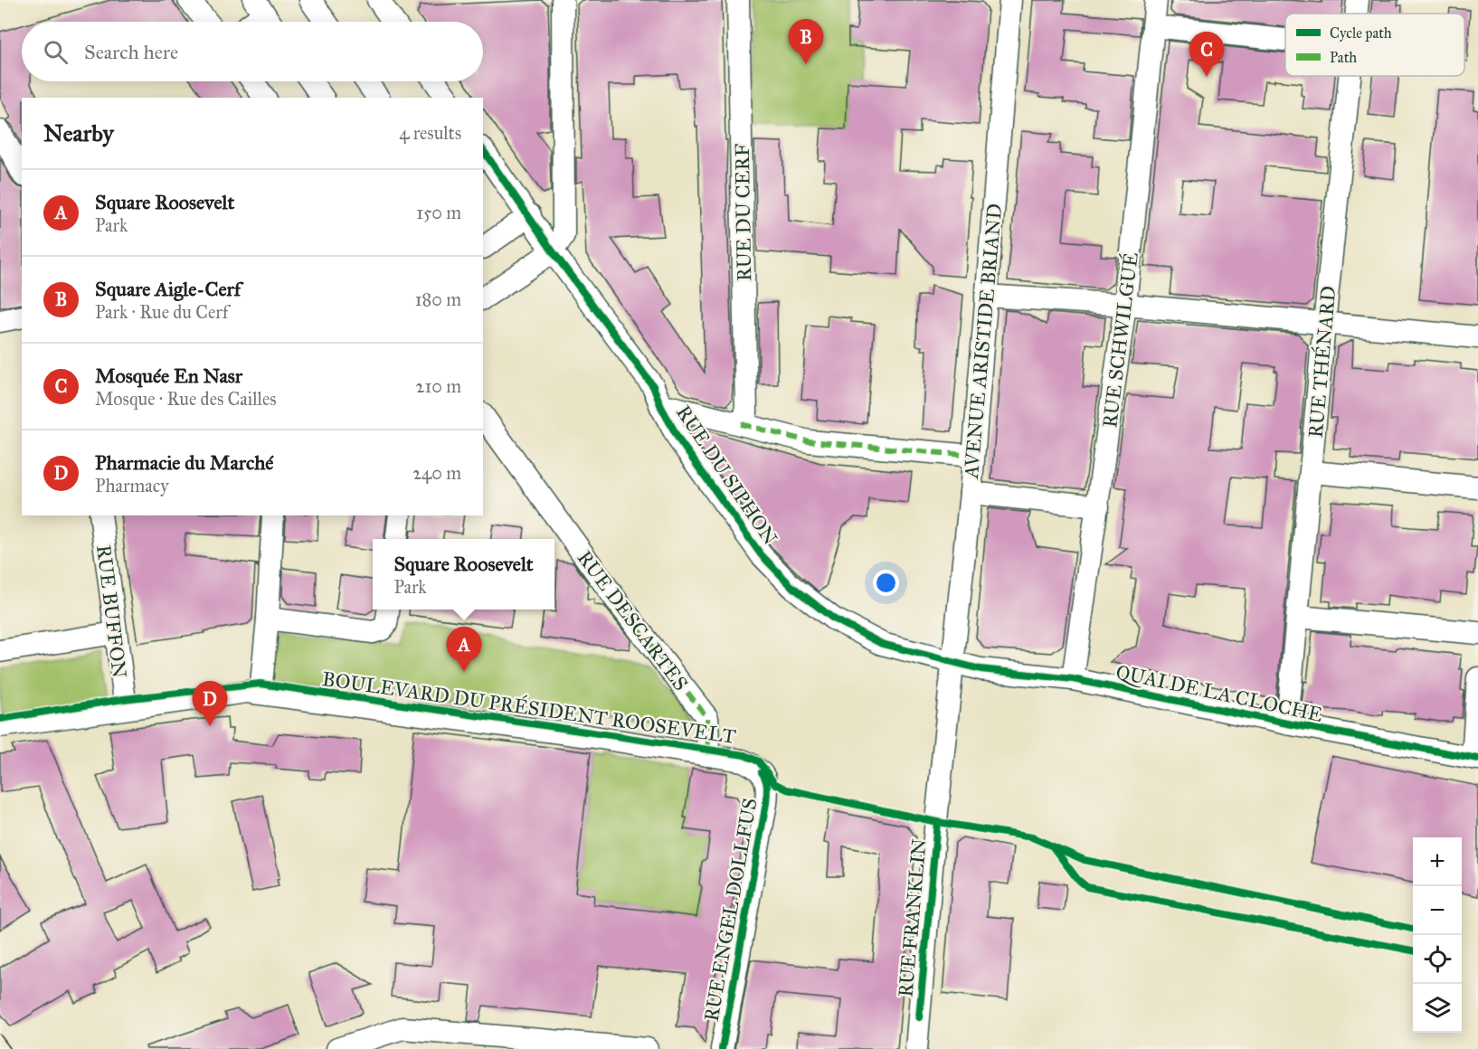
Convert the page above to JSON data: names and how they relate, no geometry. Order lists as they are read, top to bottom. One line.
{"streets":{"street":["RUE DU CERF","RUE SCHWILGUÉ","AVENUE ARISTIDE BRIAND","RUE THÉNARD","RUE DU SIPHON","RUE BUFFON","RUE DESCARTES","QUAI DE LA CLOCHE","BOULEVARD DU PRÉSIDENT ROOSEVELT","RUE ENGEL DOLLFUS","RUE FRANKLIN"]},"crossings":[["RUE SCHWILGUÉ","QUAI DE LA CLOCHE"],["AVENUE ARISTIDE BRIAND","RUE DU SIPHON"],["AVENUE ARISTIDE BRIAND","QUAI DE LA CLOCHE"],["AVENUE ARISTIDE BRIAND","RUE FRANKLIN"],["RUE THÉNARD","QUAI DE LA CLOCHE"],["RUE DU SIPHON","QUAI DE LA CLOCHE"],["RUE BUFFON","BOULEVARD DU PRÉSIDENT ROOSEVELT"],["RUE DESCARTES","BOULEVARD DU PRÉSIDENT ROOSEVELT"],["BOULEVARD DU PRÉSIDENT ROOSEVELT","RUE ENGEL DOLLFUS"]],"legend":["Cycle path","Path"],"page":{"pins":["B","C","A","D"],"search":"Search here","heading":["Nearby","4 results"],"list":[{"mark":"A","name":"Square Roosevelt","note":"Park","value":"150 m"},{"mark":"B","name":"Square Aigle-Cerf","note":"Park · Rue du Cerf","value":"180 m"},{"mark":"C","name":"Mosquée En Nasr","note":"Mosque · Rue des Cailles","value":"210 m"},{"mark":"D","name":"Pharmacie du Marché","note":"Pharmacy","value":"240 m"}],"popup":["Square Roosevelt","Park"],"map_buttons":["+","−"]}}
